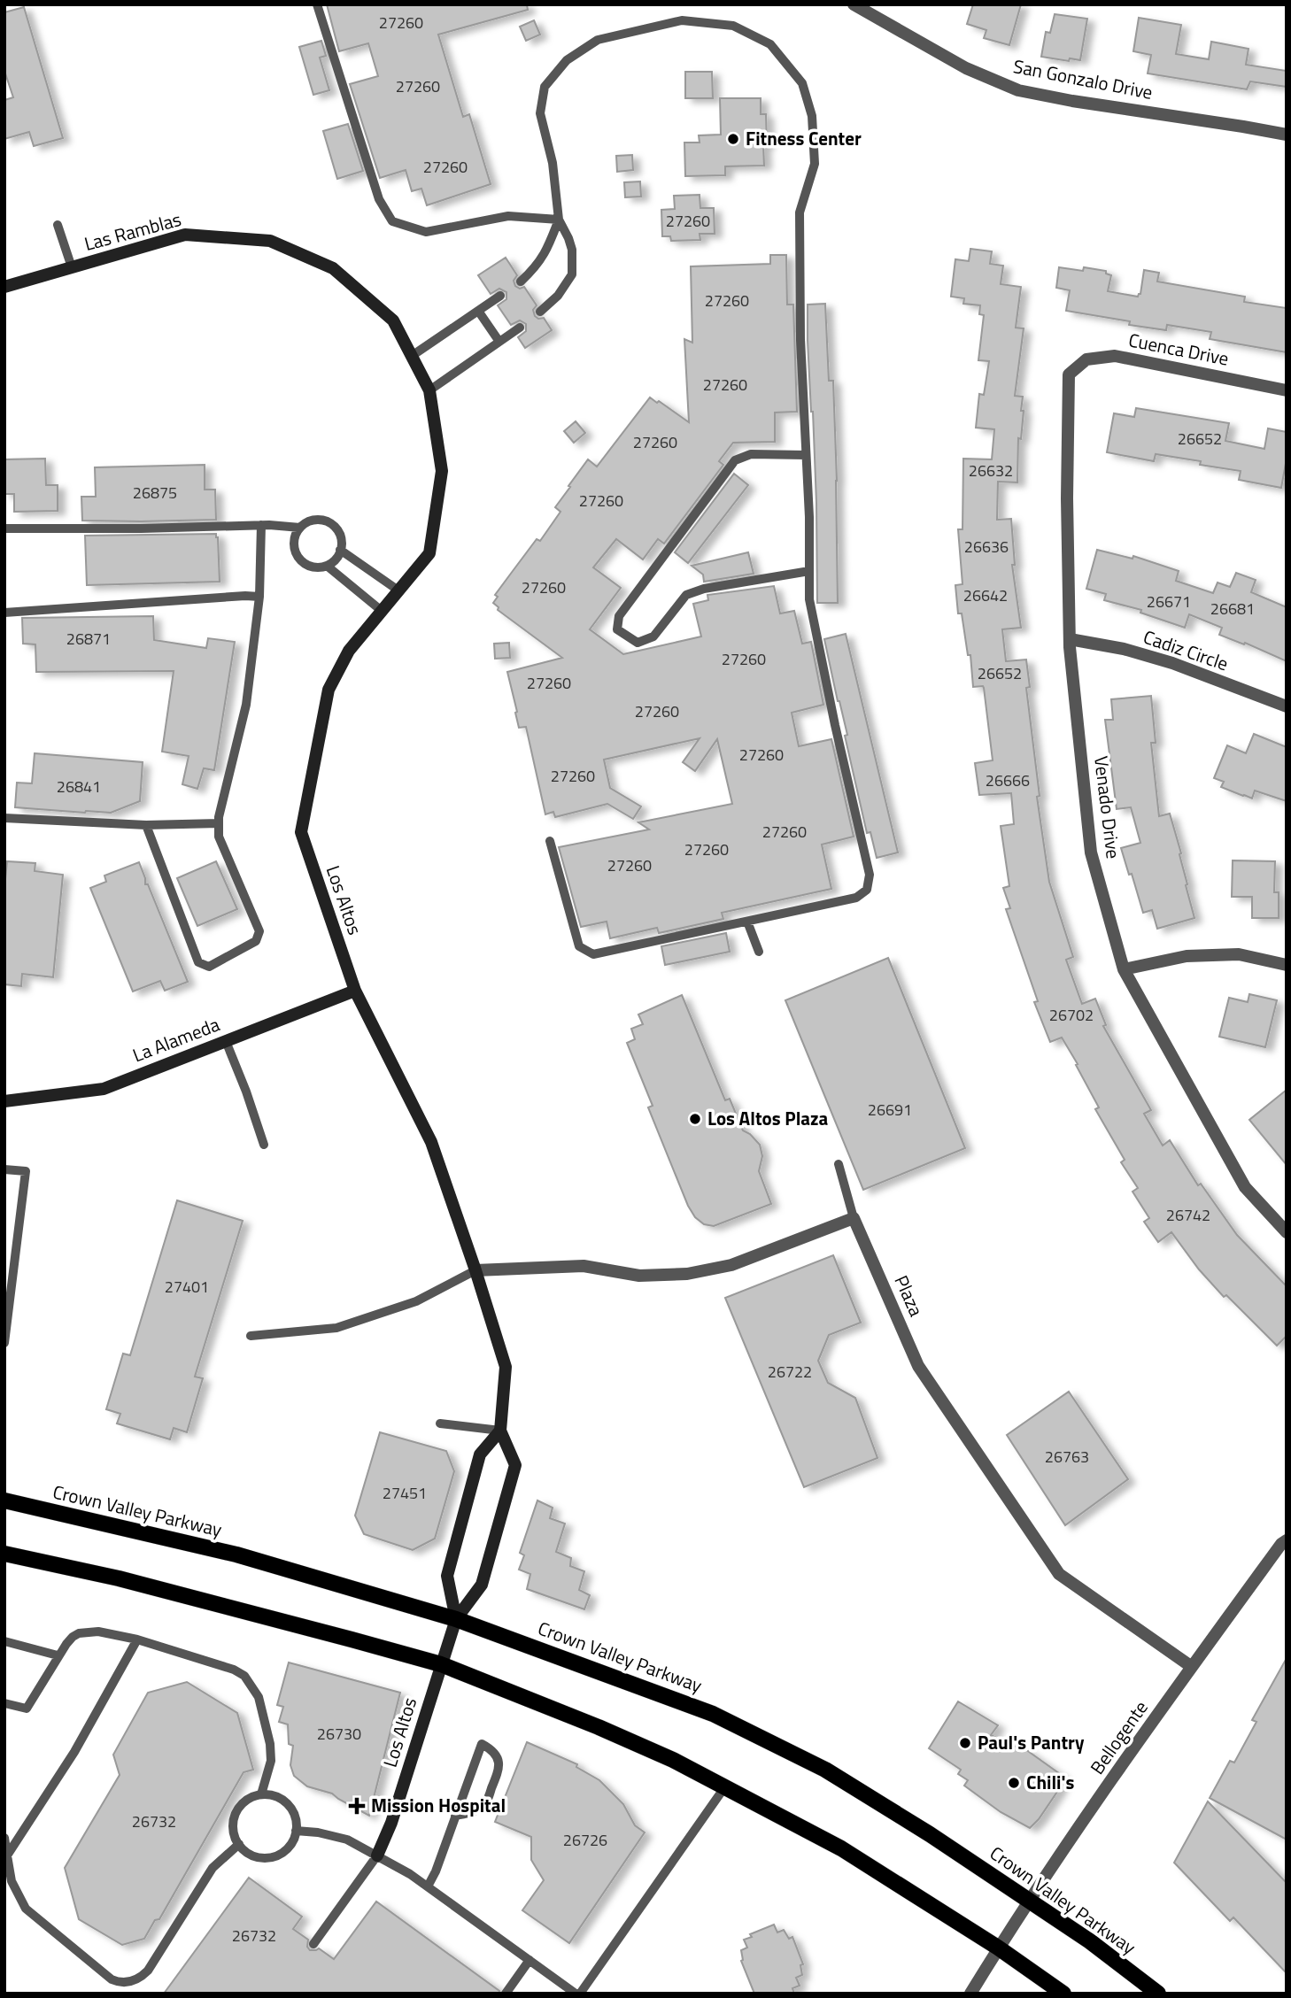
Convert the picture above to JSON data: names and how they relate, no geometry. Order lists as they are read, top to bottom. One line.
{"streets":{"main road":["Crown Valley Parkway"],"street":["San Gonzalo Drive","Las Ramblas","Cuenca Drive","Cadiz Circle","Venado Drive","Los Altos","La Alameda","Plaza","Bellogente"]},"crossings":[["Las Ramblas","Los Altos"],["Cuenca Drive","Venado Drive"],["Cadiz Circle","Venado Drive"],["Los Altos","La Alameda"],["Los Altos","Crown Valley Parkway"],["Plaza","Bellogente"],["Crown Valley Parkway","Bellogente"]],"places":{"other":["Fitness Center","Los Altos Plaza","Paul's Pantry","Chili's"],"health":["Mission Hospital"]},"house_numbers":["27260","27260","27260","27260","27260","27260","26652","27260","26632","26875","27260","26636","27260","26642","26671","26681","26871","27260","26652","27260","27260","27260","27260","26666","26841","27260","27260","27260","26702","26691","26742","27401","26722","26763","27451","26730","26732","26726","26732"]}
